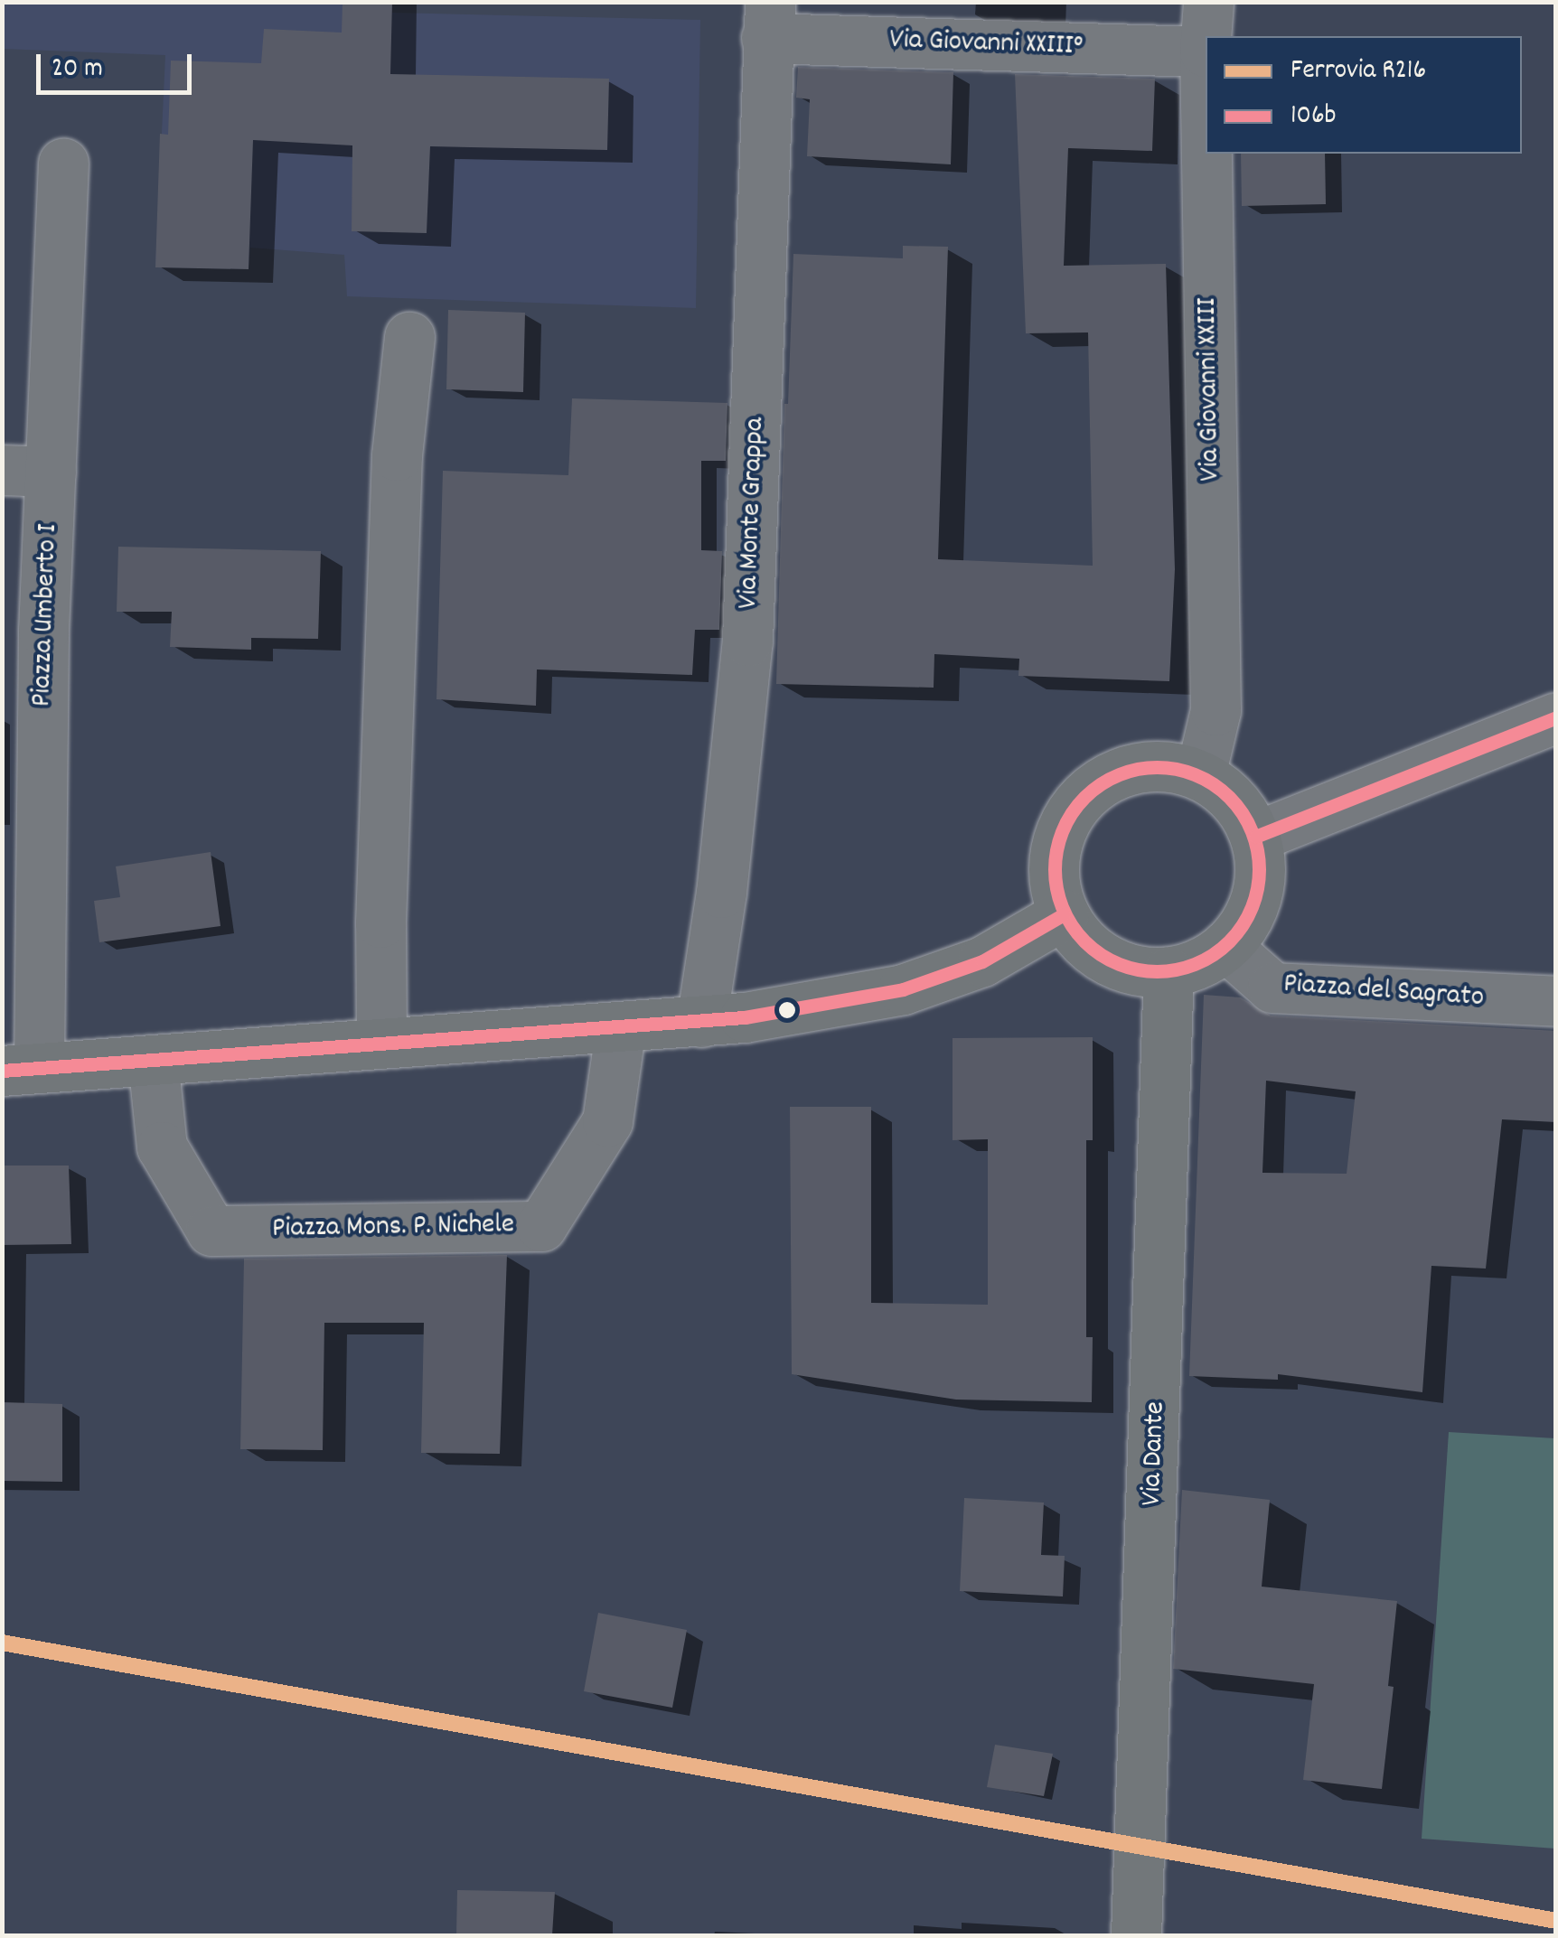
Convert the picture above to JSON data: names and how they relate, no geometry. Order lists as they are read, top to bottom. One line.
{"streets":{"main road":["Via Dante"],"street":["Via Giovanni XXIII°","Via Giovanni XXIII","Via Monte Grappa","Piazza Umberto I","Piazza del Sagrato","Piazza Mons. P. Nichele"]},"crossings":[["Via Giovanni XXIII°","Via Giovanni XXIII"],["Via Giovanni XXIII°","Via Monte Grappa"],["Via Giovanni XXIII","Piazza del Sagrato"],["Via Giovanni XXIII","Via Dante"],["Piazza del Sagrato","Via Dante"]],"lines":["transit line 106b","rail line R216"],"legend":["Ferrovia R216","106b"],"scale_bar":"20 m"}
